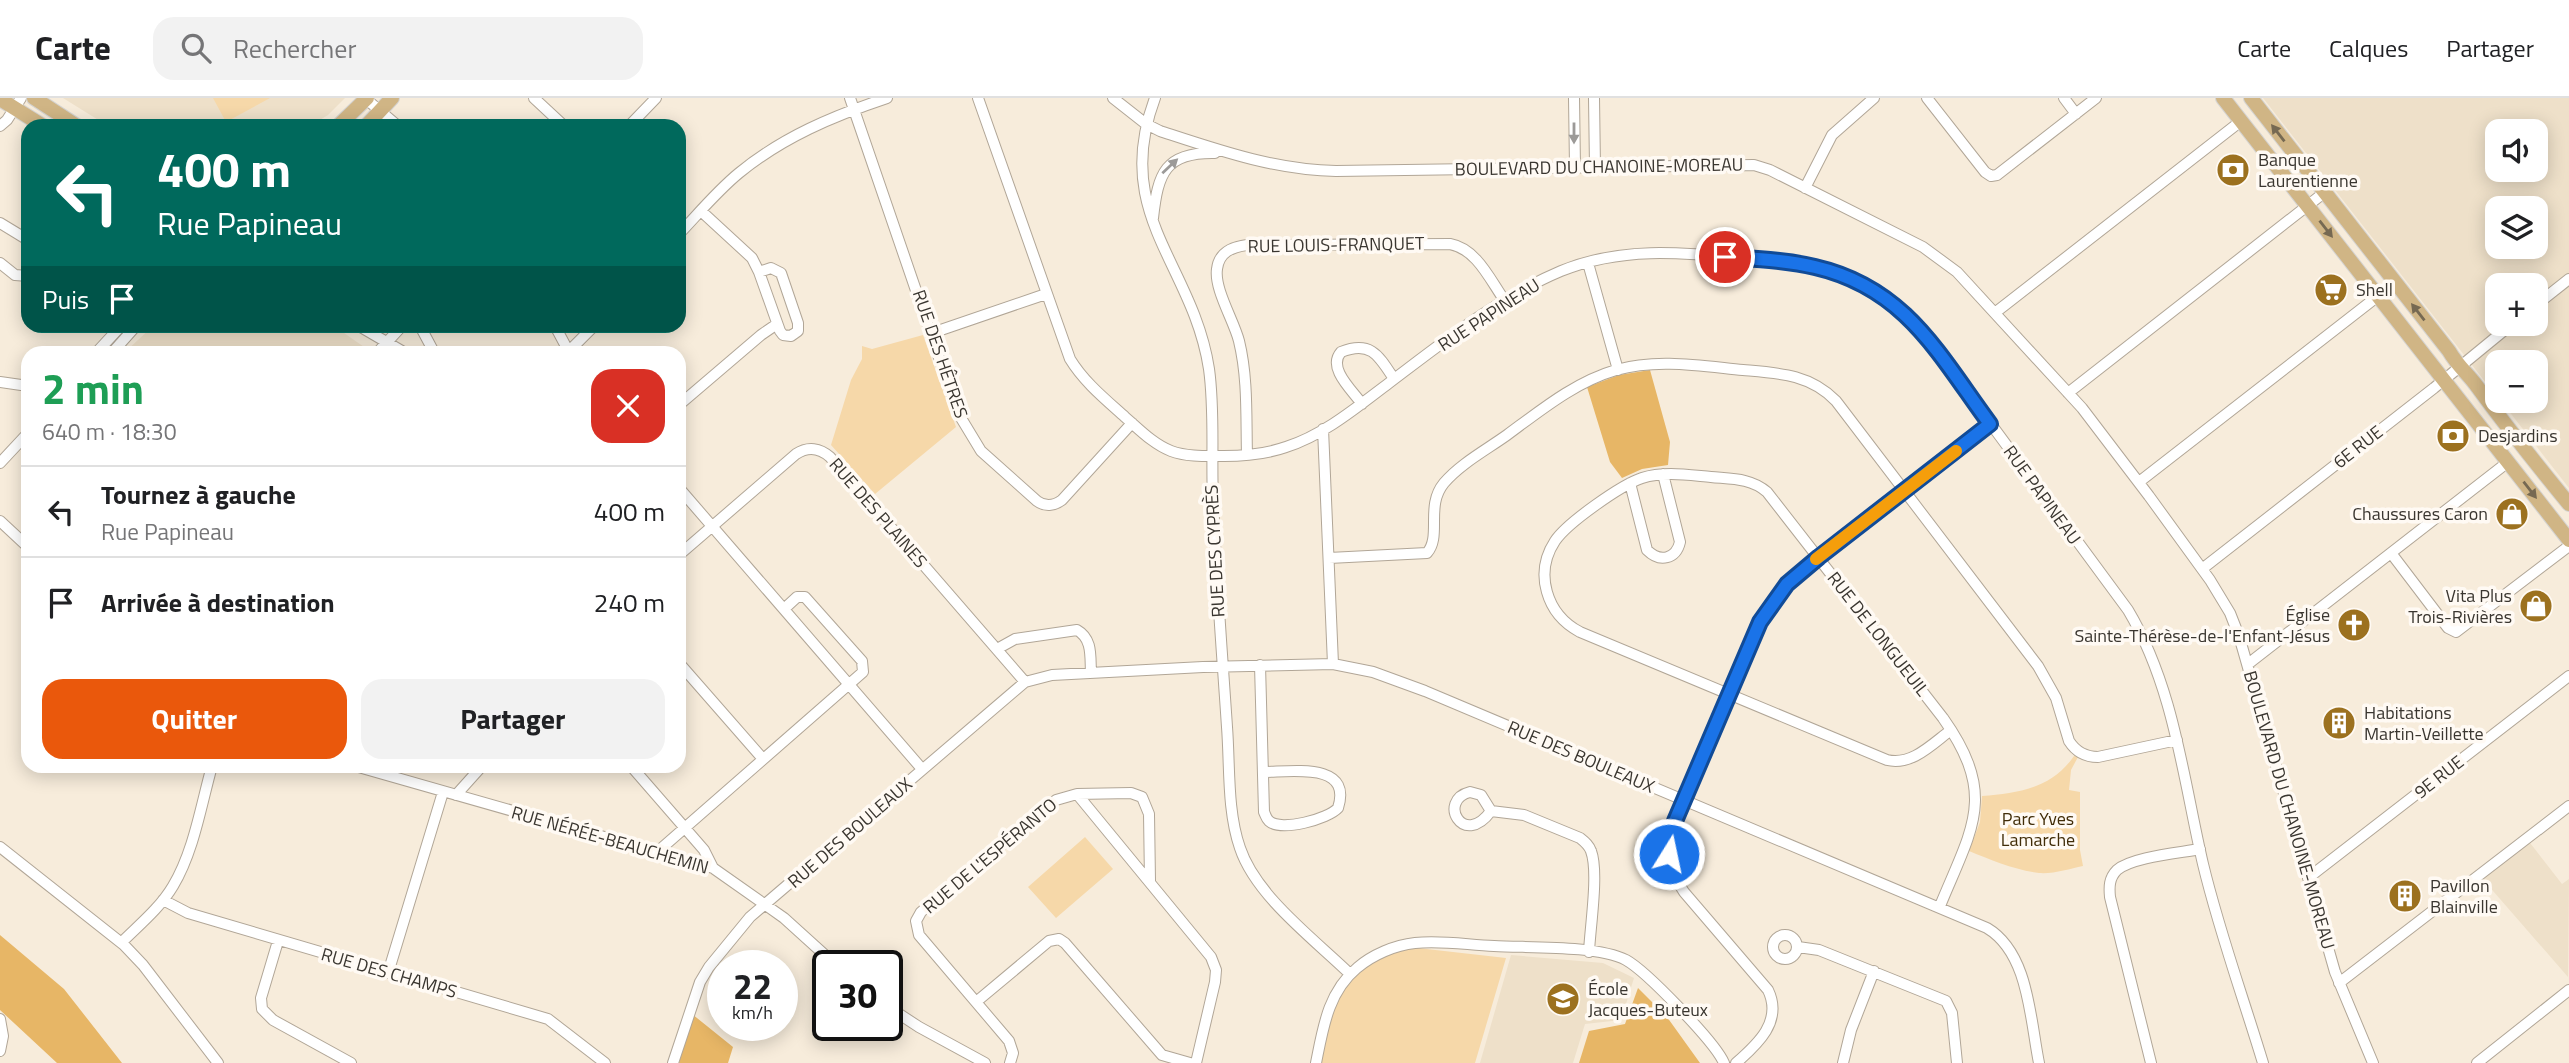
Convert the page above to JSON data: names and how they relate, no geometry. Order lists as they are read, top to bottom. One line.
{"streets":{"street":["BOULEVARD DU CHANOINE-MOREAU","RUE LOUIS-FRANQUET","RUE PAPINEAU","RUE DES HÊTRES","6E RUE","RUE DES PLAINES","RUE DES CYPRÈS","RUE DE LONGUEUIL","RUE DES BOULEAUX","9E RUE","RUE NÉRÉE-BEAUCHEMIN","RUE DE L'ESPÉRANTO","RUE DES CHAMPS"]},"crossings":[["BOULEVARD DU CHANOINE-MOREAU","6E RUE"],["BOULEVARD DU CHANOINE-MOREAU","9E RUE"],["RUE LOUIS-FRANQUET","RUE PAPINEAU"],["RUE PAPINEAU","RUE DES HÊTRES"],["RUE PAPINEAU","RUE DES CYPRÈS"],["RUE DES PLAINES","RUE DES BOULEAUX"],["RUE DES CYPRÈS","RUE DES BOULEAUX"],["RUE DE LONGUEUIL","RUE DES BOULEAUX"],["RUE DES BOULEAUX","RUE NÉRÉE-BEAUCHEMIN"]],"parks":["Parc Yves Lamarche"],"places":{"bank":["Banque Laurentienne","Desjardins"],"supermarket":["Shell"],"shop":["Chaussures Caron","Vita Plus Trois-Rivières"],"church":["Église Sainte-Thérèse-de-l'Enfant-Jésus"],"building":["Habitations Martin-Veillette","Pavillon Blainville"],"school or university":["École Jacques-Buteux"]},"page":{"header":"Carte","search":"Rechercher","nav":["Carte","Calques","Partager"],"map_buttons":["+","−"],"turn":["400 m","Rue Papineau"],"then":"Puis","heading":["2 min","640 m · 18:30"],"list":[{"name":"Tournez à gauche","note":"Rue Papineau","value":"400 m"},{"name":"Arrivée à destination","value":"240 m"}],"buttons":["Quitter","Partager"],"speed":"22 km/h","limit":"30"}}
